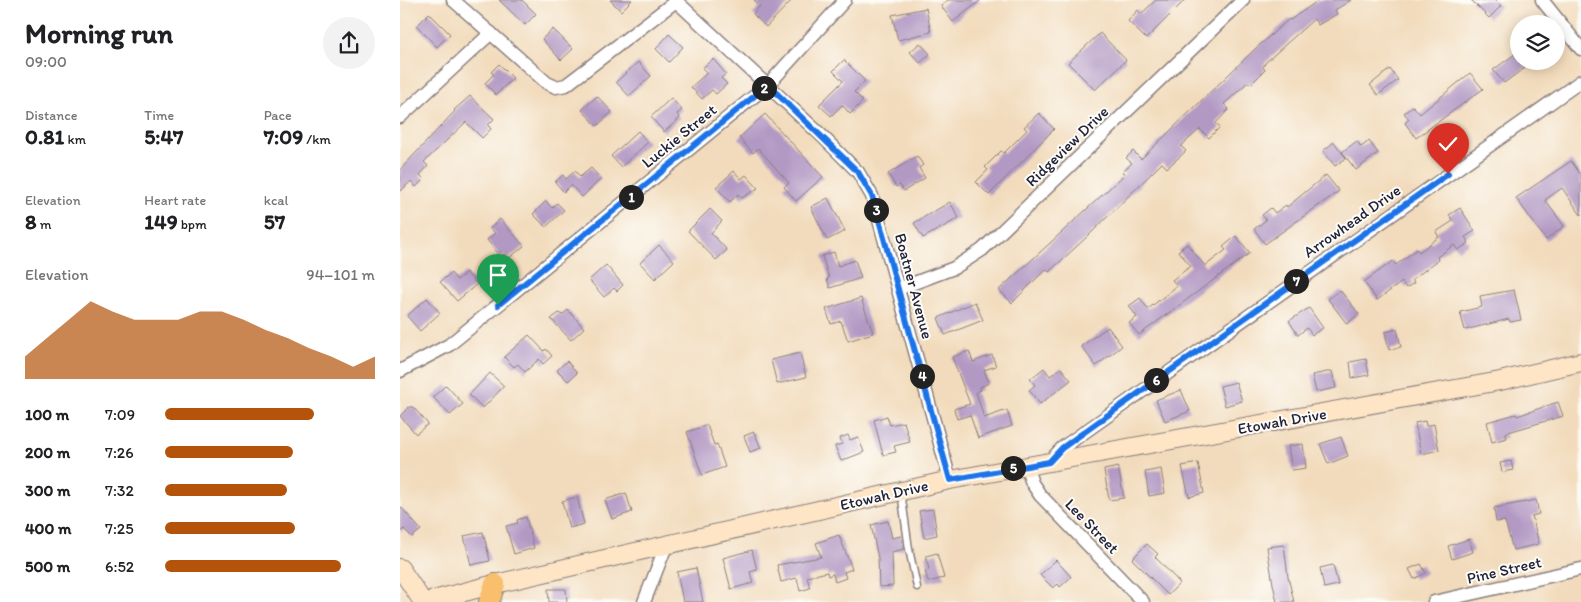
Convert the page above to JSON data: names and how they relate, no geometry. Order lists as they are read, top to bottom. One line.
{"streets":{"street":["Luckie Street","Ridgeview Drive","Arrowhead Drive","Boatner Avenue","Etowah Drive","Lee Street","Pine Street"]},"crossings":[["Luckie Street","Boatner Avenue"],["Ridgeview Drive","Boatner Avenue"],["Arrowhead Drive","Etowah Drive"],["Boatner Avenue","Etowah Drive"],["Etowah Drive","Lee Street"]],"page":{"heading":["Morning run","09:00"],"pins":["2","1","3","7","4","6","5"],"stats":[["Distance","0.81 km"],["Time","5:47"],["Pace","7:09 /km"],["Elevation","8 m"],["Heart rate","149 bpm"],["kcal","57"]],"chart":["Elevation","94–101 m"],"list":[{"name":"100 m","note":"7:09"},{"name":"200 m","note":"7:26"},{"name":"300 m","note":"7:32"},{"name":"400 m","note":"7:25"},{"name":"500 m","note":"6:52"}]}}
